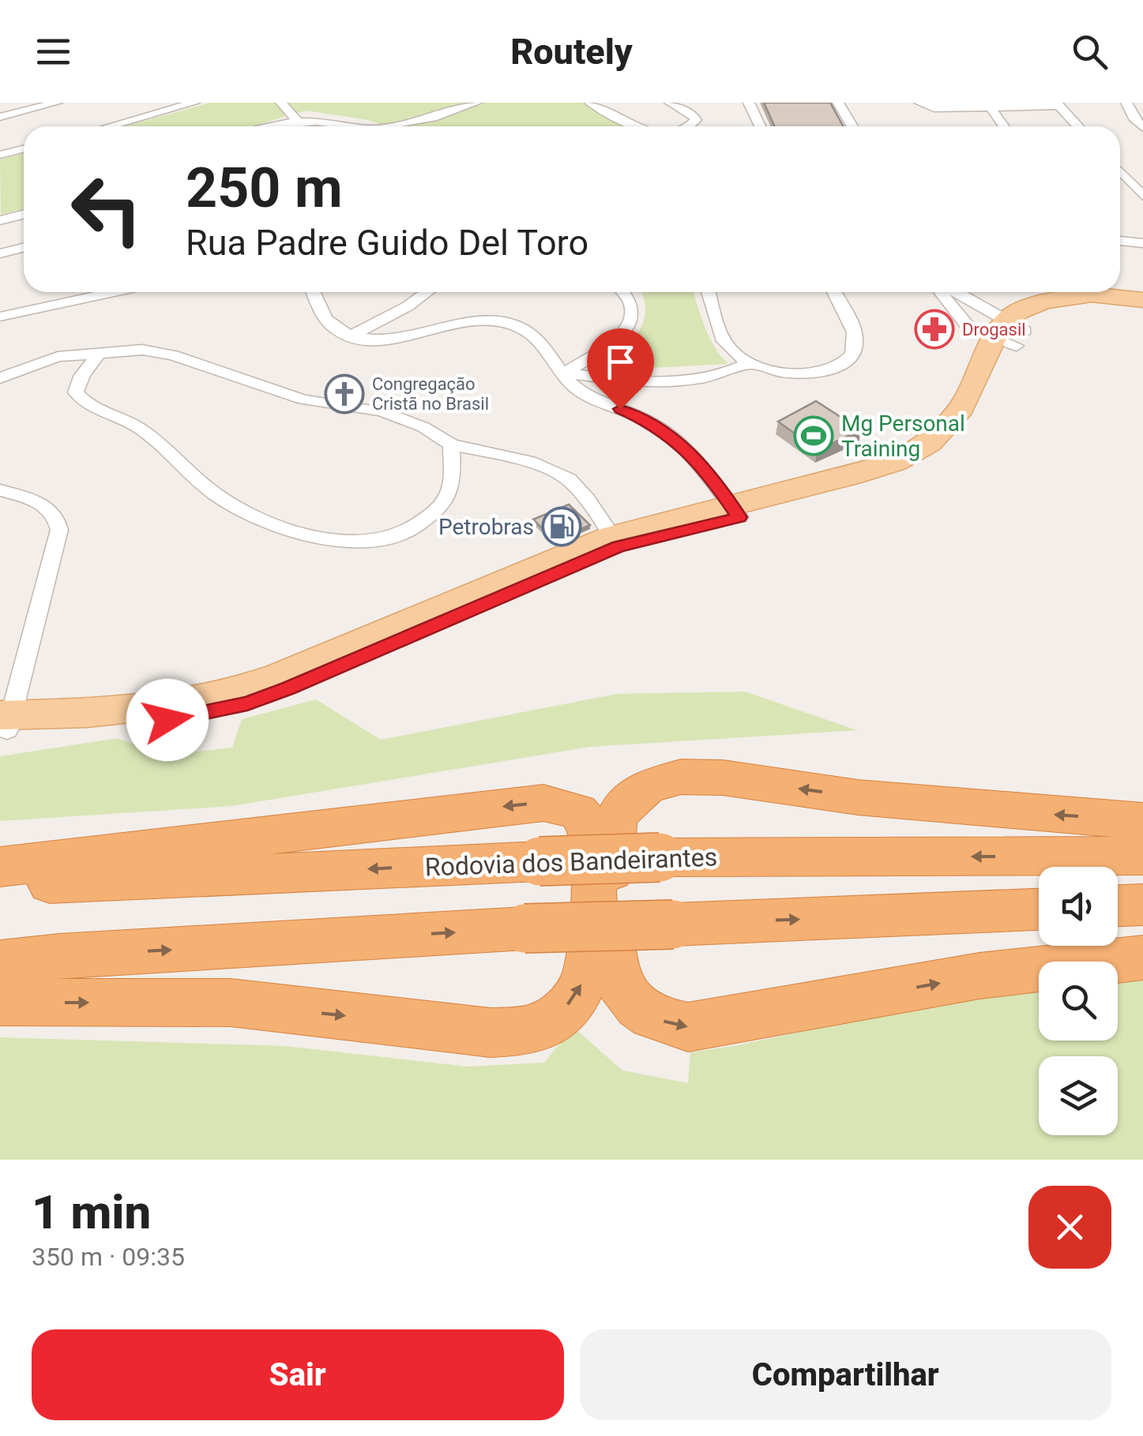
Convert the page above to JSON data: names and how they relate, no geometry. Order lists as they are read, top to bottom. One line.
{"streets":{"highway":["Rodovia dos Bandeirantes"]},"places":{"pharmacy":["Drogasil"],"church":["Congregação Cristã no Brasil"],"sports":["Mg Personal Training"],"fuel station":["Petrobras"]},"page":{"header":"Routely","turn":["250 m","Rua Padre Guido Del Toro"],"heading":["1 min","350 m · 09:35"],"buttons":["Sair","Compartilhar"]}}
